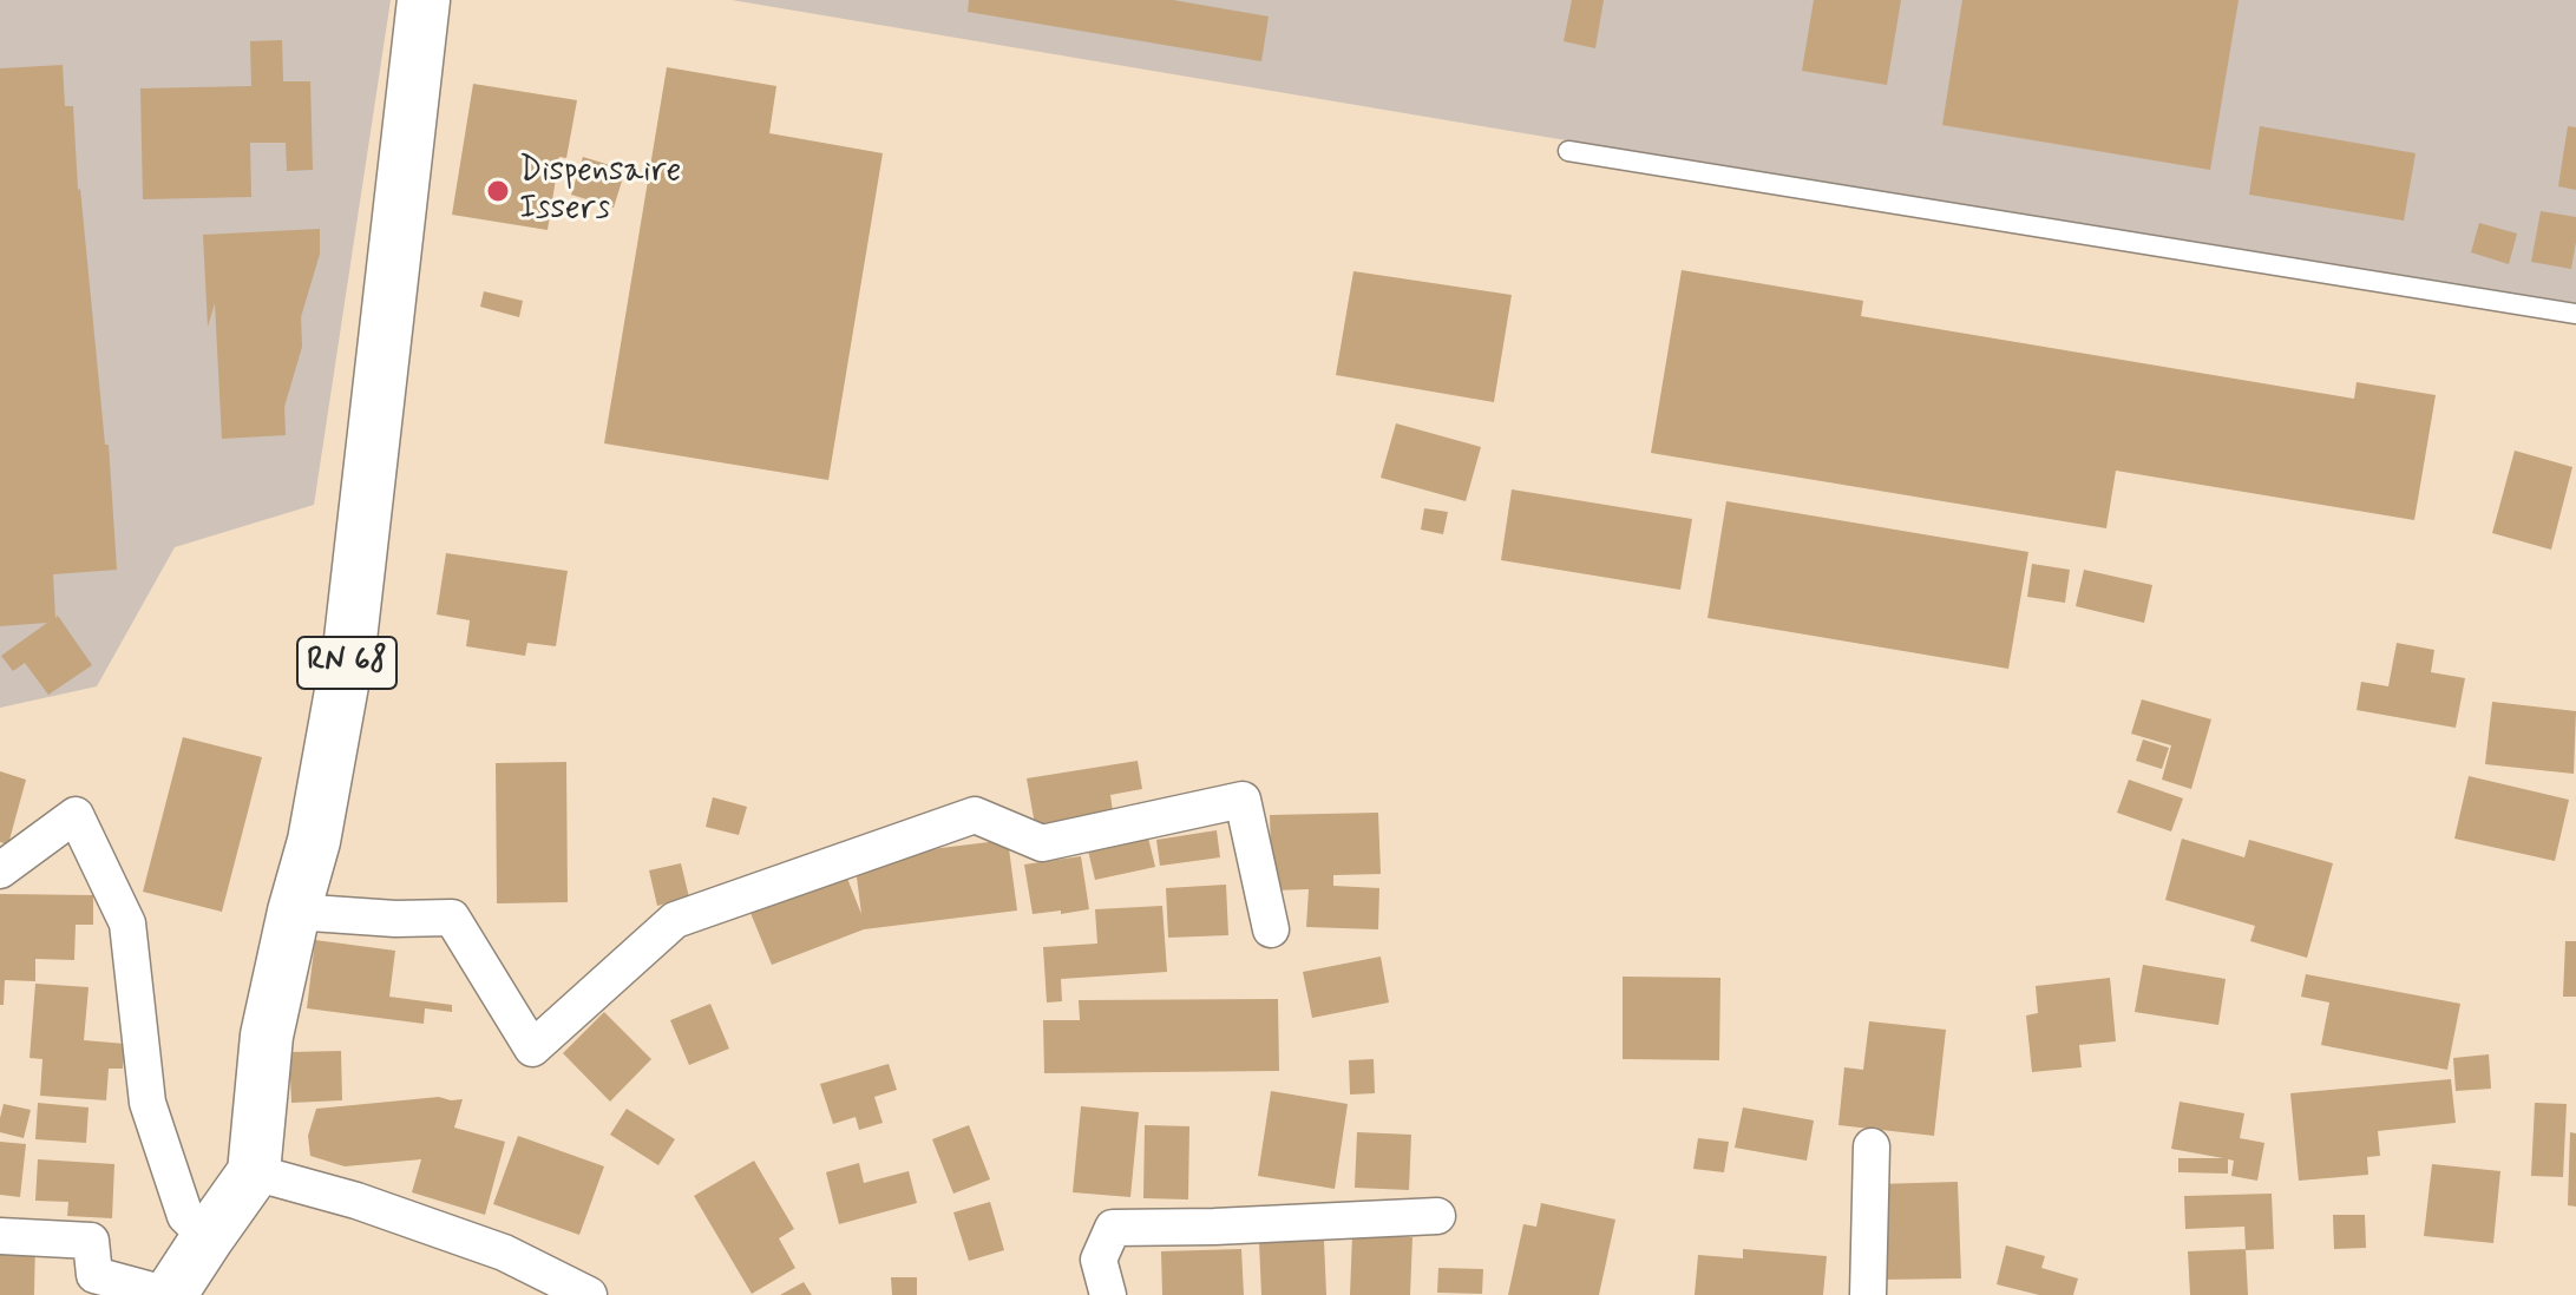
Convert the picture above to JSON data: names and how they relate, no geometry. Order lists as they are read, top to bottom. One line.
{"streets":{"main road":["RN 68"]},"places":["Dispensaire Issers"]}
